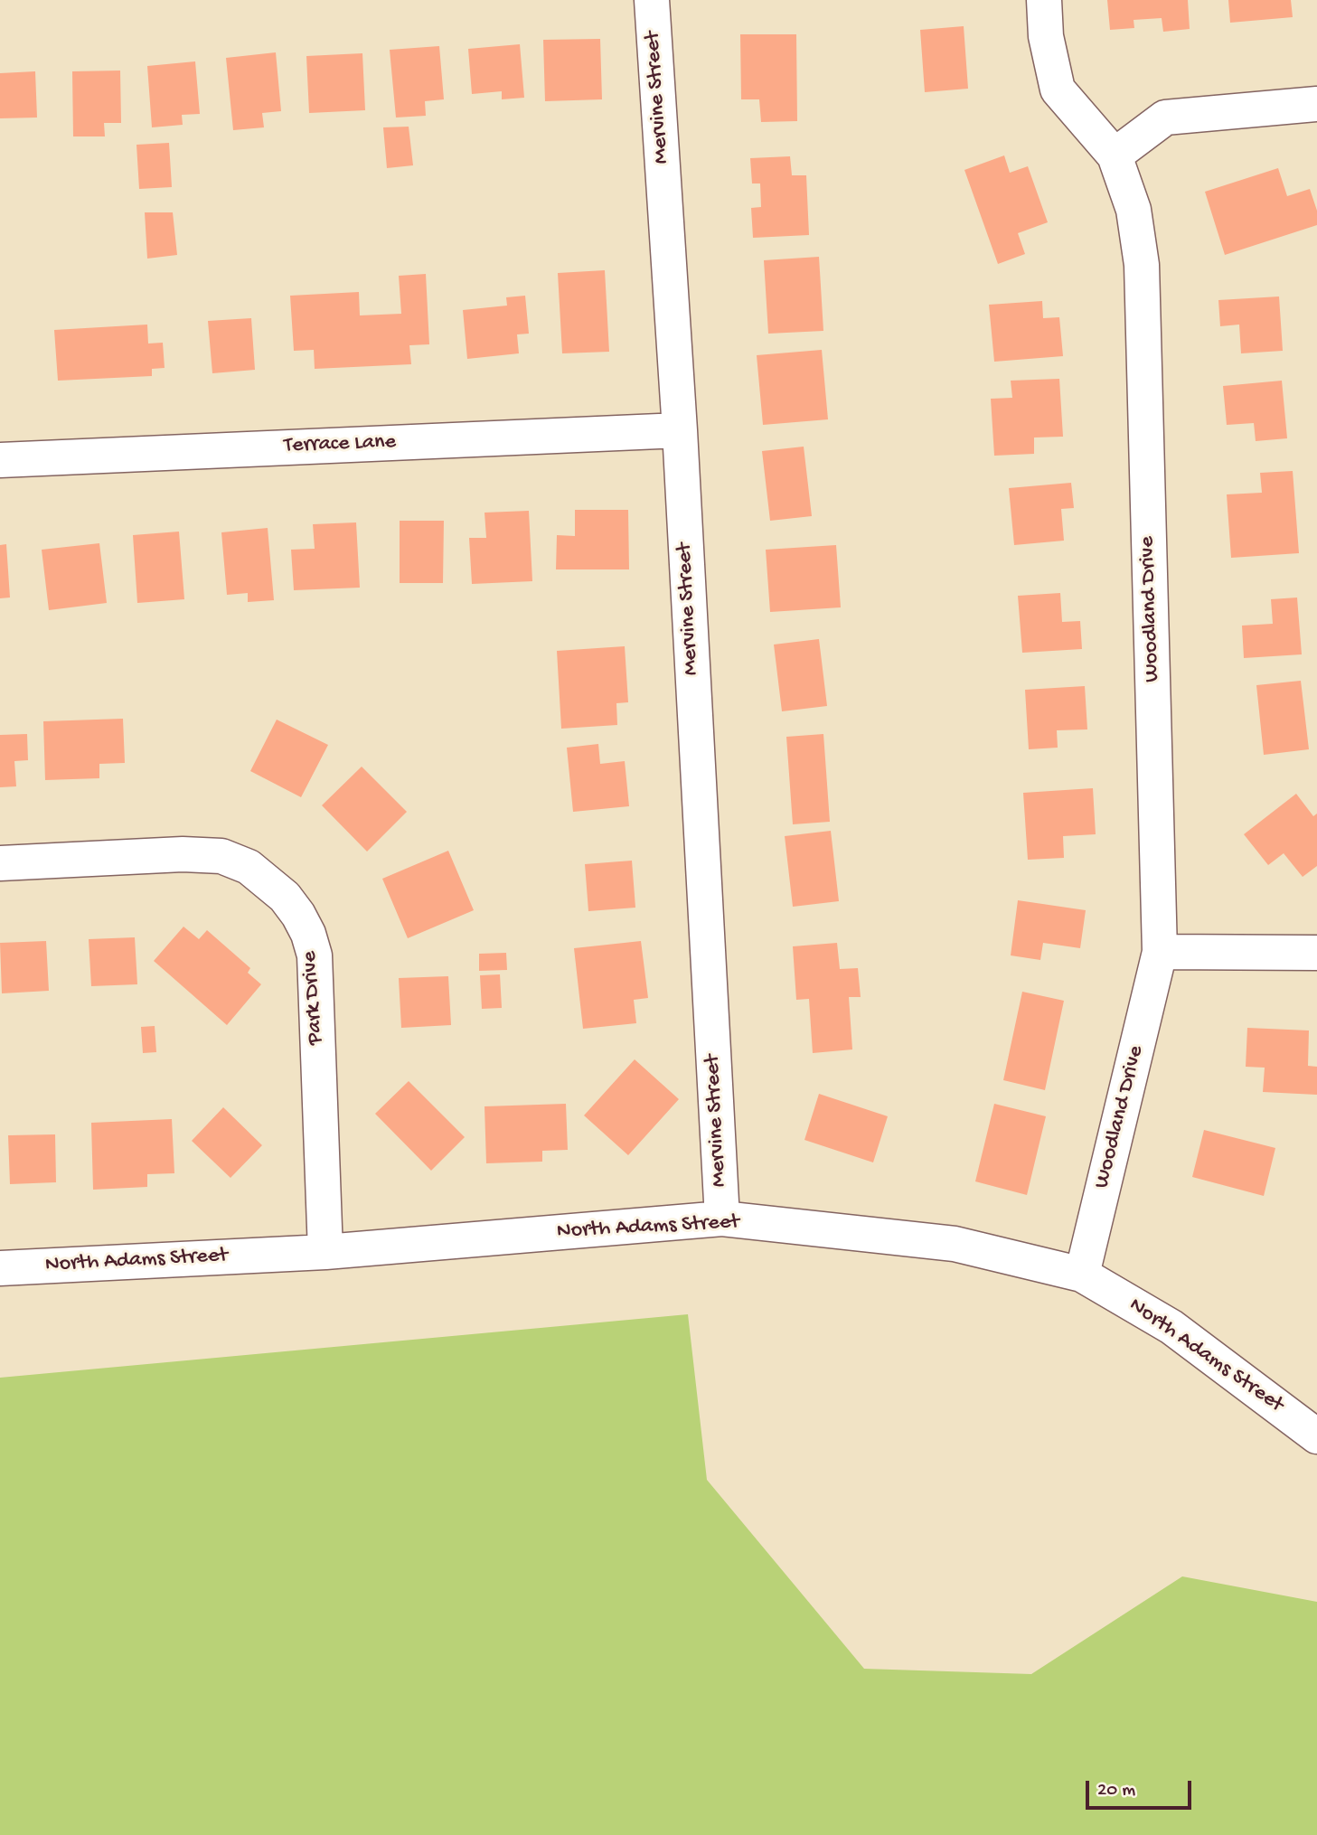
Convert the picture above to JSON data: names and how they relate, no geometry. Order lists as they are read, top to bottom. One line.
{"streets":{"street":["Mervine Street","Terrace Lane","Woodland Drive","Park Drive","North Adams Street"]},"crossings":[["Mervine Street","Terrace Lane"],["Mervine Street","North Adams Street"],["Woodland Drive","North Adams Street"],["Park Drive","North Adams Street"]],"scale_bar":"20 m"}
